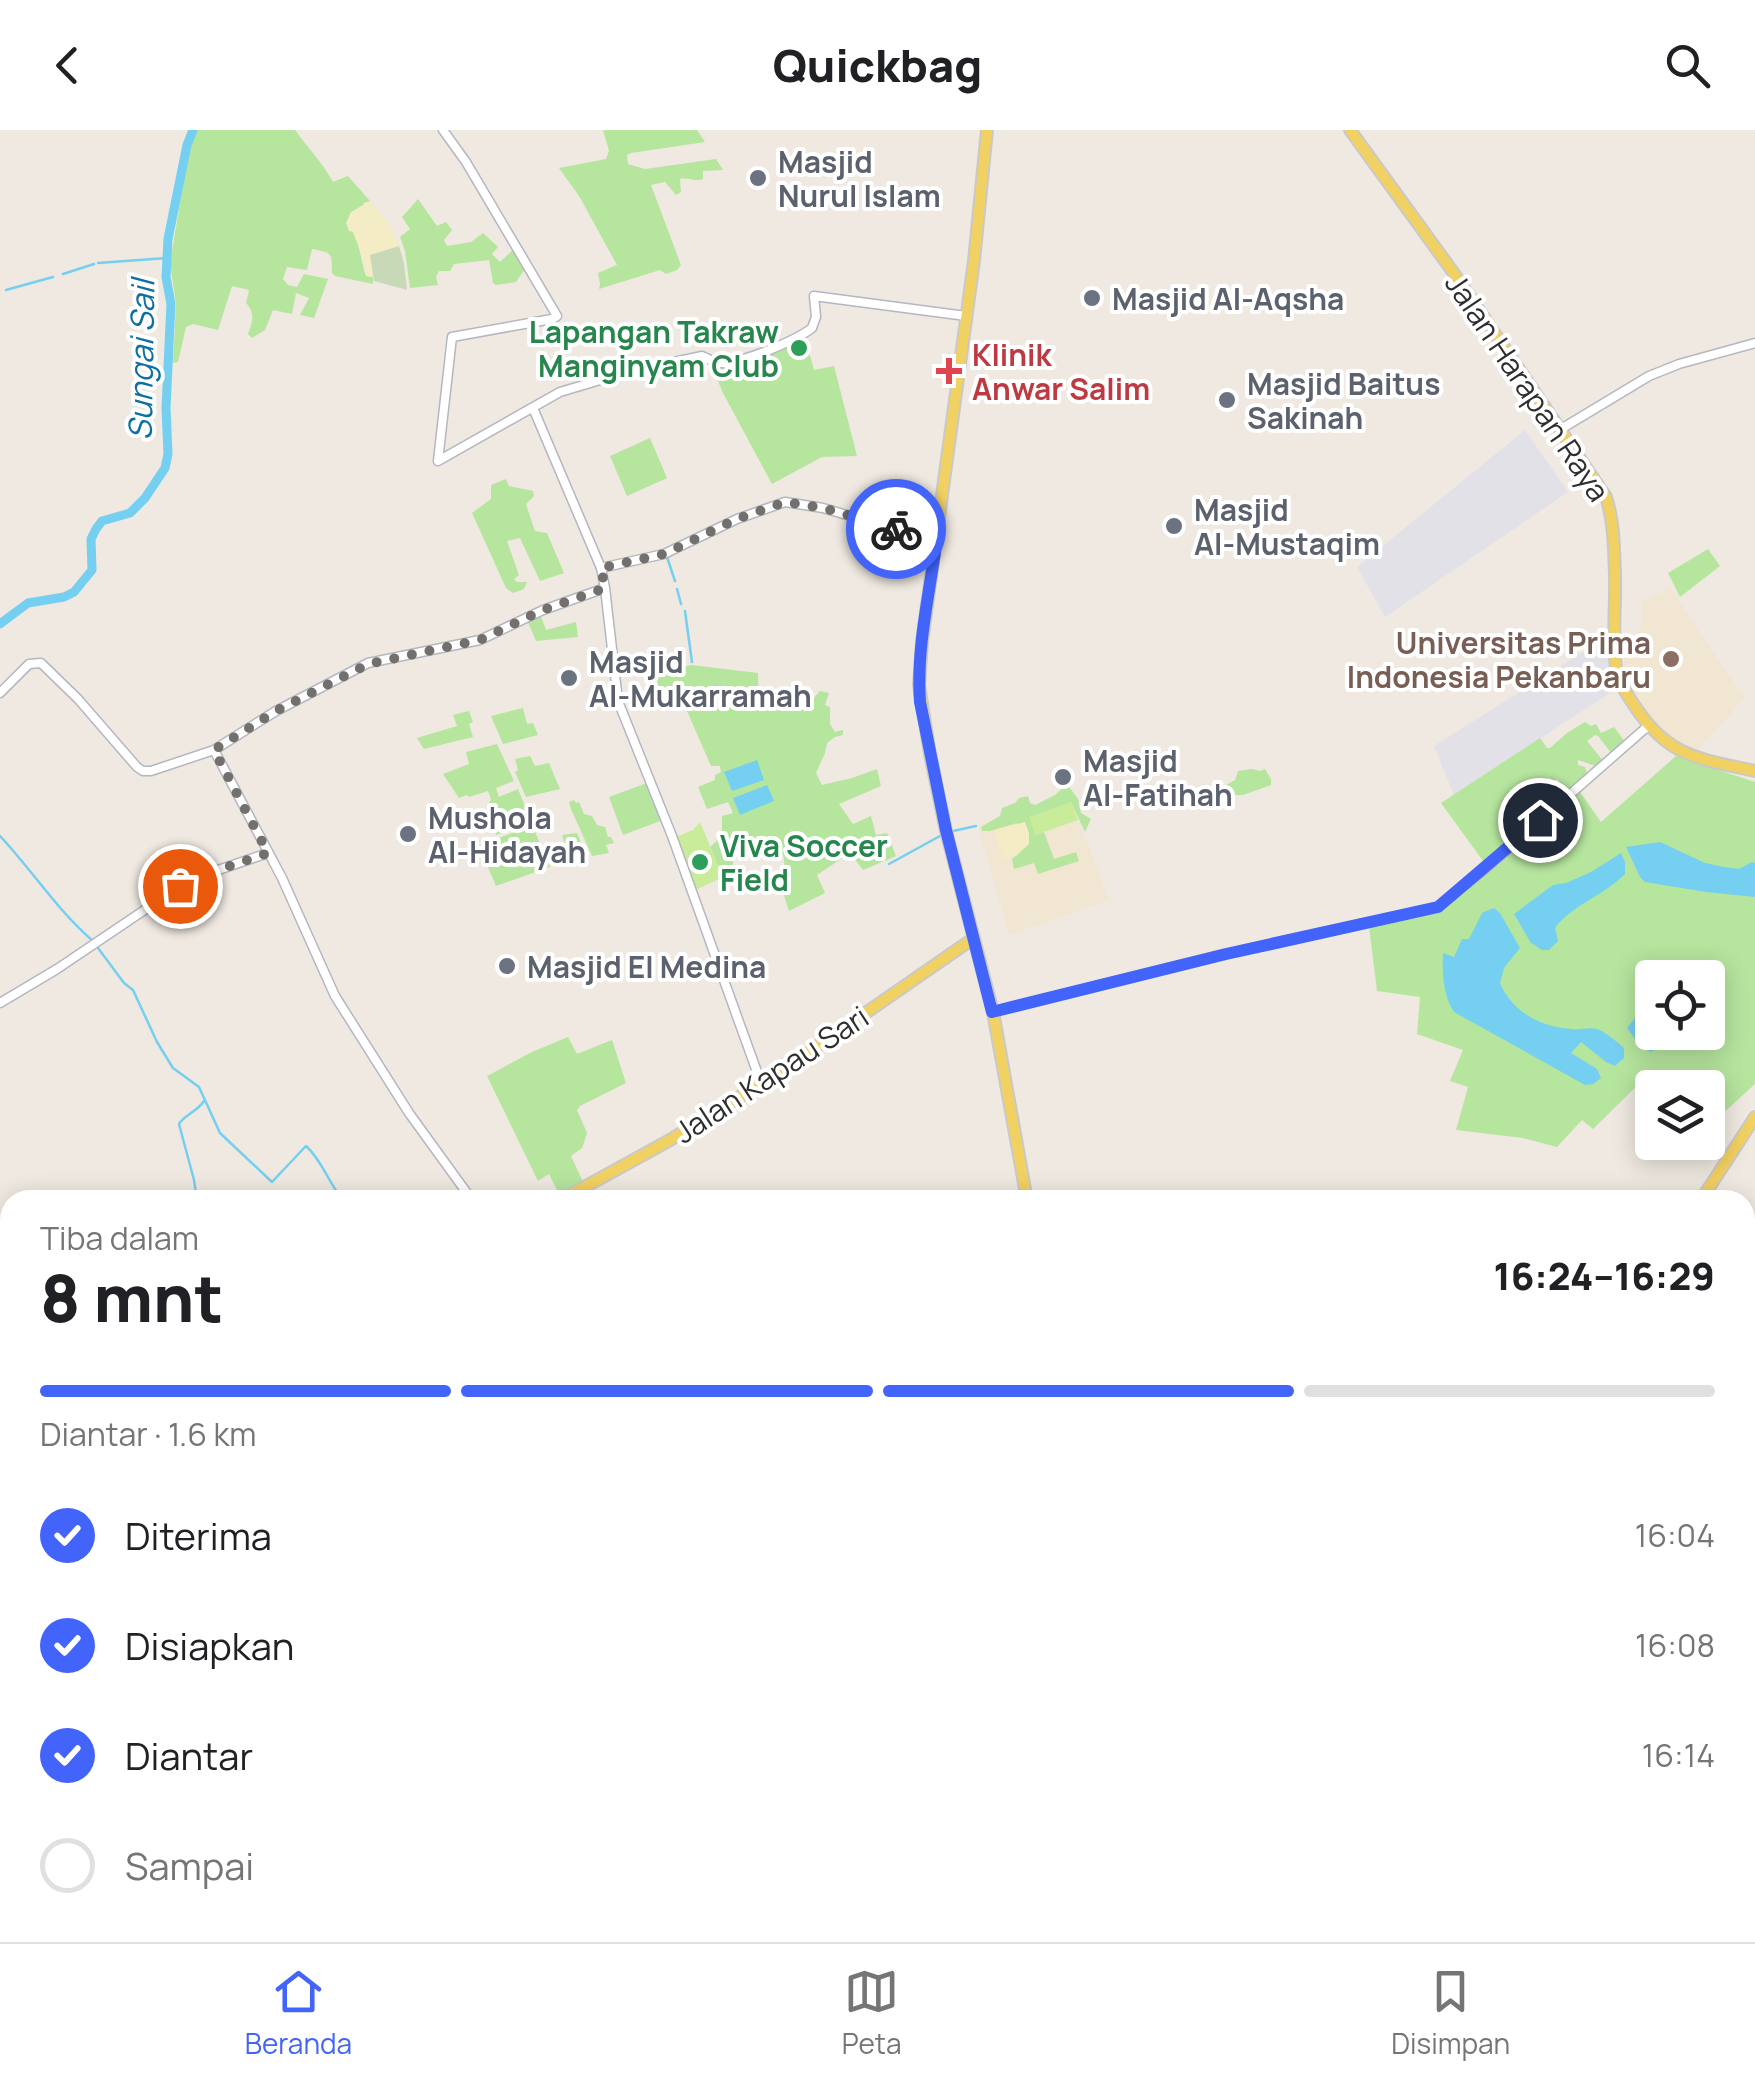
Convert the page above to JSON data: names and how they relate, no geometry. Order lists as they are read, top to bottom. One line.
{"streets":{"main road":["Jalan Harapan Raya","Jalan Kapau Sari"]},"water":["Sungai Sail"],"places":{"other":["Masjid Nurul Islam","Masjid Al-Aqsha","Lapangan Takraw Manginyam Club","Masjid Baitus Sakinah","Masjid Al-Mustaqim","Universitas Prima Indonesia Pekanbaru","Masjid Al-Mukarramah","Masjid Al-Fatihah","Mushola Al-Hidayah","Viva Soccer Field","Masjid El Medina"],"health":["Klinik Anwar Salim"]},"page":{"header":"Quickbag","heading":["8 mnt","Tiba dalam","16:24–16:29"],"bar":"Diantar · 1.6 km","list":[["Diterima","16:04"],["Disiapkan","16:08"],["Diantar","16:14"],"Sampai"],"tabs":["Beranda","Peta","Disimpan"]}}
